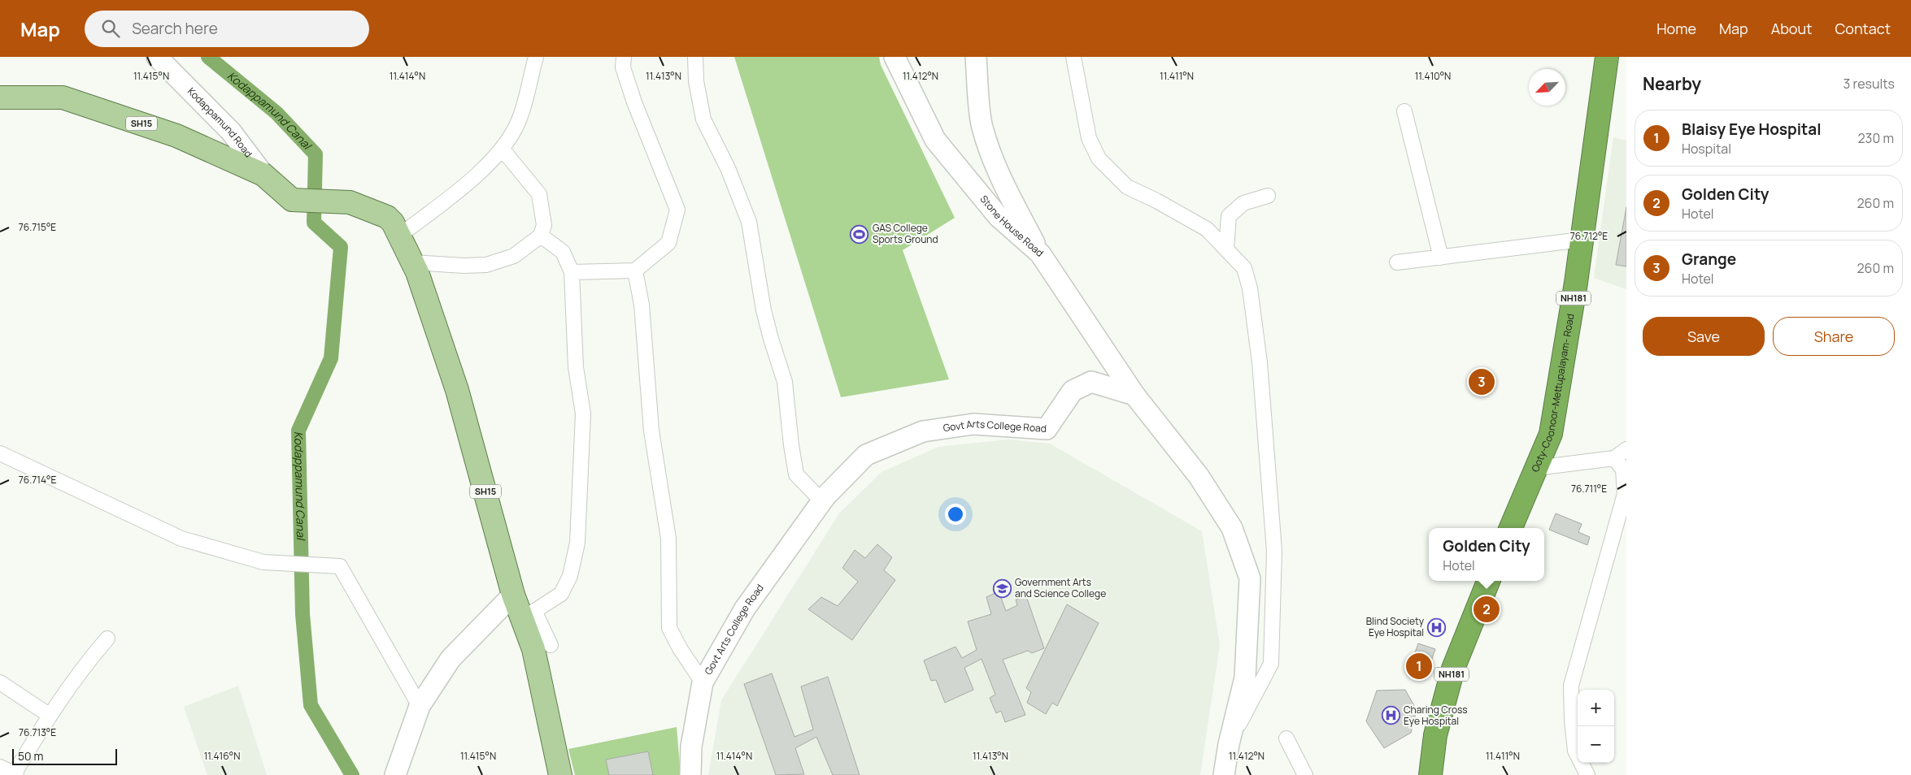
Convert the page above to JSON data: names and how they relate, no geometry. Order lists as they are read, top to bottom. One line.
{"streets":{"highway":["NH181","Ooty-Coonoor-Mettupalayam- Road"],"main road":["SH15"],"street":["Kodappamund Road","Stone House Road","Govt Arts College Road"]},"crossings":[["SH15","Kodappamund Road"],["Stone House Road","Govt Arts College Road"]],"water":["Kodappamund Canal"],"places":{"sports":["GAS College Sports Ground"],"school or university":["Government Arts and Science College"],"hospital":["Blind Society Eye Hospital","Charing Cross Eye Hospital"]},"scale_bar":"50 m","north":"bottom left","page":{"header":"Map","search":"Search here","nav":["Home","Map","About","Contact"],"heading":["Nearby","3 results"],"list":[{"mark":"1","name":"Blaisy Eye Hospital","note":"Hospital","value":"230 m"},{"mark":"2","name":"Golden City","note":"Hotel","value":"260 m"},{"mark":"3","name":"Grange","note":"Hotel","value":"260 m"}],"buttons":["Save","Share"],"pins":["3","2","1"],"popup":["Golden City","Hotel"],"map_buttons":["+","−"],"scale":"50 m"},"coordinates":["11.415°N","11.414°N","11.412°N","11.411°N","11.410°N","11.413°N","76.715°E","76.712°E","76.714°E","76.711°E","76.713°E","11.416°N"]}
